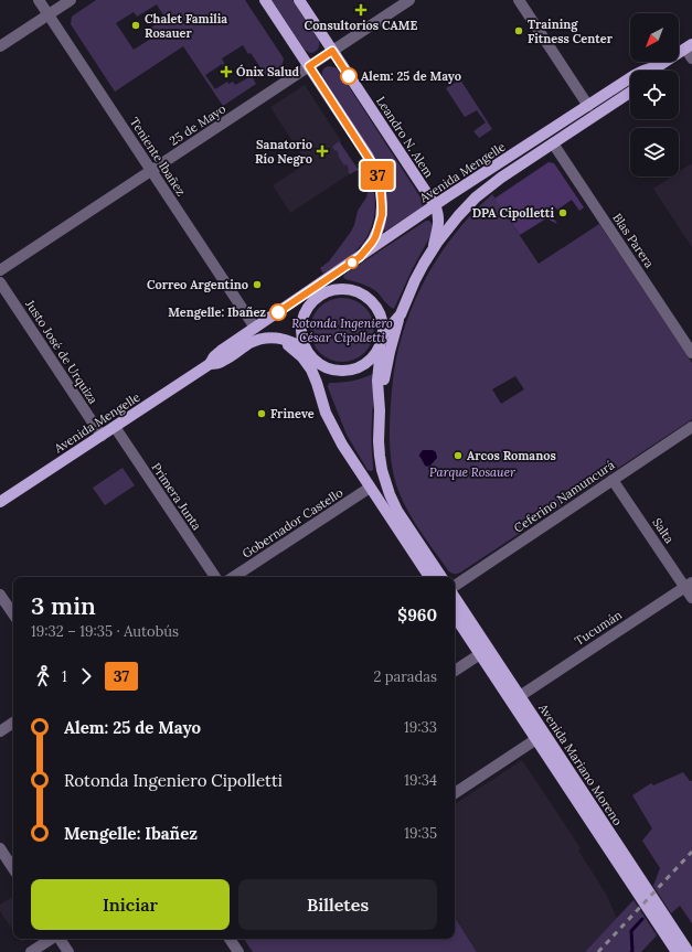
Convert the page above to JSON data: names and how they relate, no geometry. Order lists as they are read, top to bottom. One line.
{"streets":{"main road":["Leandro N. Alem","Avenida Mengelle","Avenida Mariano Moreno"],"street":["25 de Mayo","Teniente Ibañez","Blas Parera","Justo José de Urquiza","Primera Junta","Ceferino Namuncurá","Gobernador Castello","Salta","Tucumán"]},"crossings":[["25 de Mayo","Leandro N. Alem"],["25 de Mayo","Teniente Ibañez"],["Leandro N. Alem","Avenida Mengelle"],["Teniente Ibañez","Avenida Mengelle"],["Avenida Mengelle","Blas Parera"],["Avenida Mengelle","Justo José de Urquiza"],["Avenida Mengelle","Primera Junta"],["Ceferino Namuncurá","Salta"],["Salta","Tucumán"],["Tucumán","Avenida Mariano Moreno"]],"parks":["Rotonda Ingeniero César Cipolletti","Parque Rosauer"],"places":{"health":["Consultorios CAME","Ónix Salud","Sanatorio Río Negro"],"other":["Chalet Familia Rosauer","Training Fitness Center","Alem: 25 de Mayo","DPA Cipolletti","Correo Argentino","Mengelle: Ibañez","Frineve","Arcos Romanos"]},"lines":["bus line 37"],"north":"bottom left","page":{"on_map":"37","heading":["3 min","19:32 – 19:35 · Autobús","$960"],"legs":["1","37","2 paradas"],"list":[{"name":"Alem: 25 de Mayo","value":"19:33"},{"name":"Rotonda Ingeniero Cipolletti","value":"19:34"},{"name":"Mengelle: Ibañez","value":"19:35"}],"buttons":["Iniciar","Billetes"]}}
